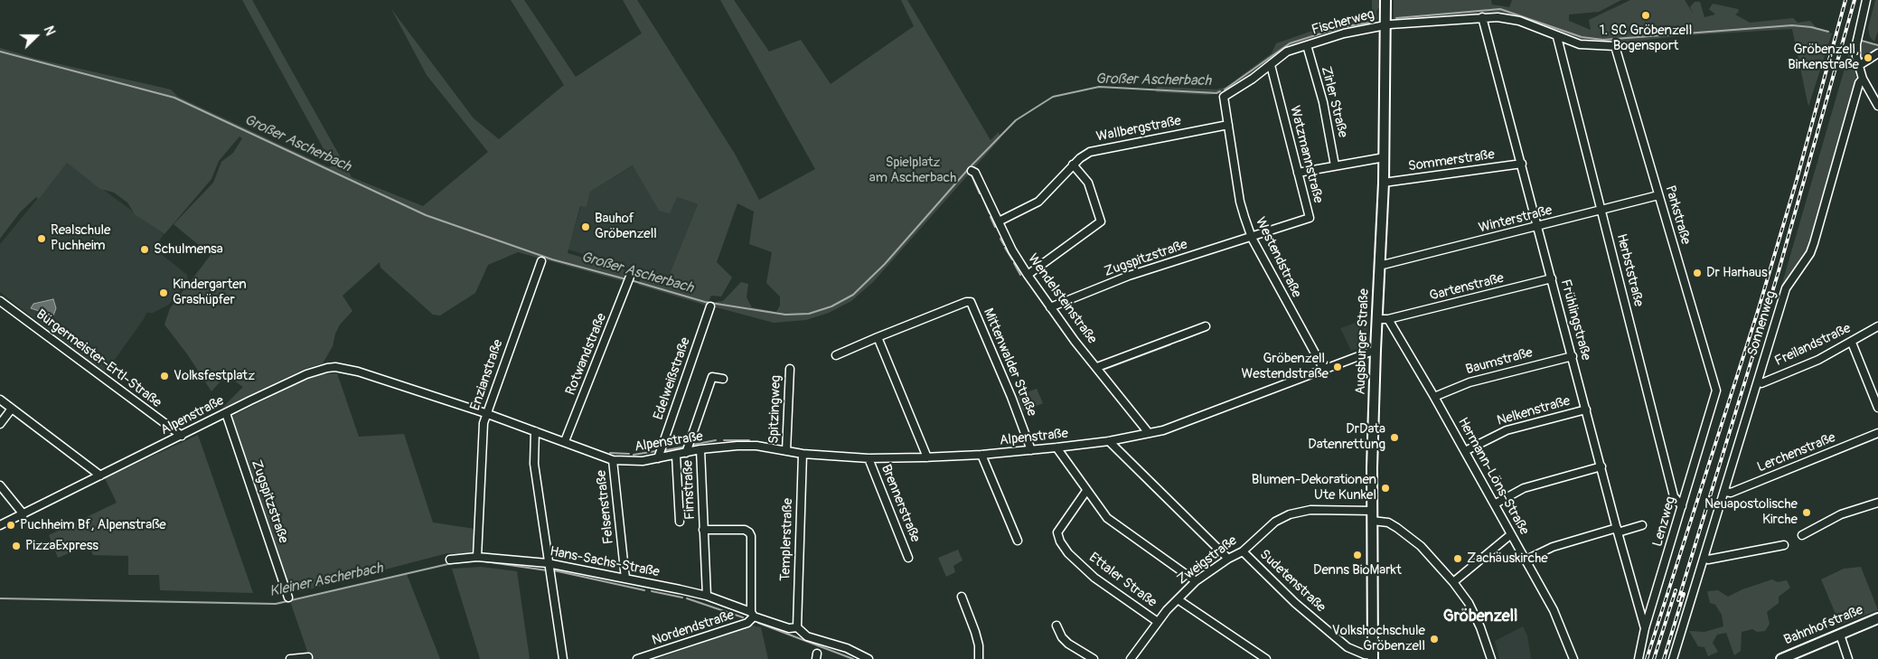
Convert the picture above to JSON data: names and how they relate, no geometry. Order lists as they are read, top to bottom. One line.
{"streets":{"main road":["Augsburger Straße","Bahnhofstraße"],"street":["Fischerweg","Zirler Straße","Wallbergstraße","Watzmannstraße","Sommerstraße","Parkstraße","Winterstraße","Westendstraße","Zugspitzstraße","Herbststraße","Gartenstraße","Wendelsteinstraße","Frühlingstraße","Sonnenweg","Freilandstraße","Rotwandstraße","Bürgermeister-Ertl-Straße","Baumstraße","Mittenwalder Straße","Enzianstraße","Edelweißstraße","Spitzingweg","Nelkenstraße","Alpenstraße","Lerchenstraße","Hermann-Löns-Straße","Firnstraße","Brennerstraße","Felsenstraße","Lenzweg","Templerstraße","Zweigstraße","Hans-Sachs-Straße","Ettaler Straße","Sudetenstraße","Nordendstraße"]},"crossings":[["Fischerweg","Zirler Straße"],["Fischerweg","Watzmannstraße"],["Fischerweg","Parkstraße"],["Fischerweg","Westendstraße"],["Fischerweg","Herbststraße"],["Fischerweg","Frühlingstraße"],["Fischerweg","Augsburger Straße"],["Wallbergstraße","Westendstraße"],["Wallbergstraße","Wendelsteinstraße"],["Watzmannstraße","Westendstraße"],["Watzmannstraße","Zugspitzstraße"],["Sommerstraße","Frühlingstraße"],["Sommerstraße","Augsburger Straße"],["Parkstraße","Winterstraße"],["Parkstraße","Lenzweg"],["Winterstraße","Herbststraße"],["Winterstraße","Frühlingstraße"],["Winterstraße","Augsburger Straße"],["Westendstraße","Zugspitzstraße"],["Westendstraße","Alpenstraße"],["Zugspitzstraße","Wendelsteinstraße"],["Zugspitzstraße","Alpenstraße"],["Herbststraße","Lenzweg"],["Gartenstraße","Frühlingstraße"],["Gartenstraße","Hermann-Löns-Straße"],["Wendelsteinstraße","Alpenstraße"],["Frühlingstraße","Baumstraße"],["Frühlingstraße","Nelkenstraße"],["Frühlingstraße","Lenzweg"],["Sonnenweg","Freilandstraße"],["Sonnenweg","Lerchenstraße"],["Augsburger Straße","Alpenstraße"],["Augsburger Straße","Zweigstraße"],["Augsburger Straße","Sudetenstraße"],["Rotwandstraße","Alpenstraße"],["Bürgermeister-Ertl-Straße","Alpenstraße"],["Baumstraße","Hermann-Löns-Straße"],["Mittenwalder Straße","Alpenstraße"],["Enzianstraße","Alpenstraße"],["Enzianstraße","Hans-Sachs-Straße"],["Edelweißstraße","Alpenstraße"],["Spitzingweg","Alpenstraße"],["Nelkenstraße","Hermann-Löns-Straße"],["Alpenstraße","Firnstraße"],["Alpenstraße","Brennerstraße"],["Alpenstraße","Felsenstraße"],["Alpenstraße","Templerstraße"],["Firnstraße","Hans-Sachs-Straße"],["Firnstraße","Nordendstraße"],["Felsenstraße","Hans-Sachs-Straße"],["Templerstraße","Hans-Sachs-Straße"],["Zweigstraße","Ettaler Straße"],["Zweigstraße","Sudetenstraße"],["Hans-Sachs-Straße","Nordendstraße"]],"districts":["Gröbenzell"],"water":["Großer Ascherbach","Kleiner Ascherbach"],"parks":["Spielplatz am Ascherbach"],"places":["1. SC Gröbenzell Bogensport","Gröbenzell, Birkenstraße","Bauhof Gröbenzell","Realschule Puchheim","Schulmensa","Dr Harhaus","Kindergarten Grashüpfer","Gröbenzell, Westendstraße","Volksfestplatz","DrData Datenrettung","Blumen-Dekorationen Ute Kunkel","Neuapostolische Kirche","Puchheim Bf, Alpenstraße","PizzaExpress","Denns BioMarkt","Zachäuskirche","Volkshochschule Gröbenzell"],"north":"right"}
